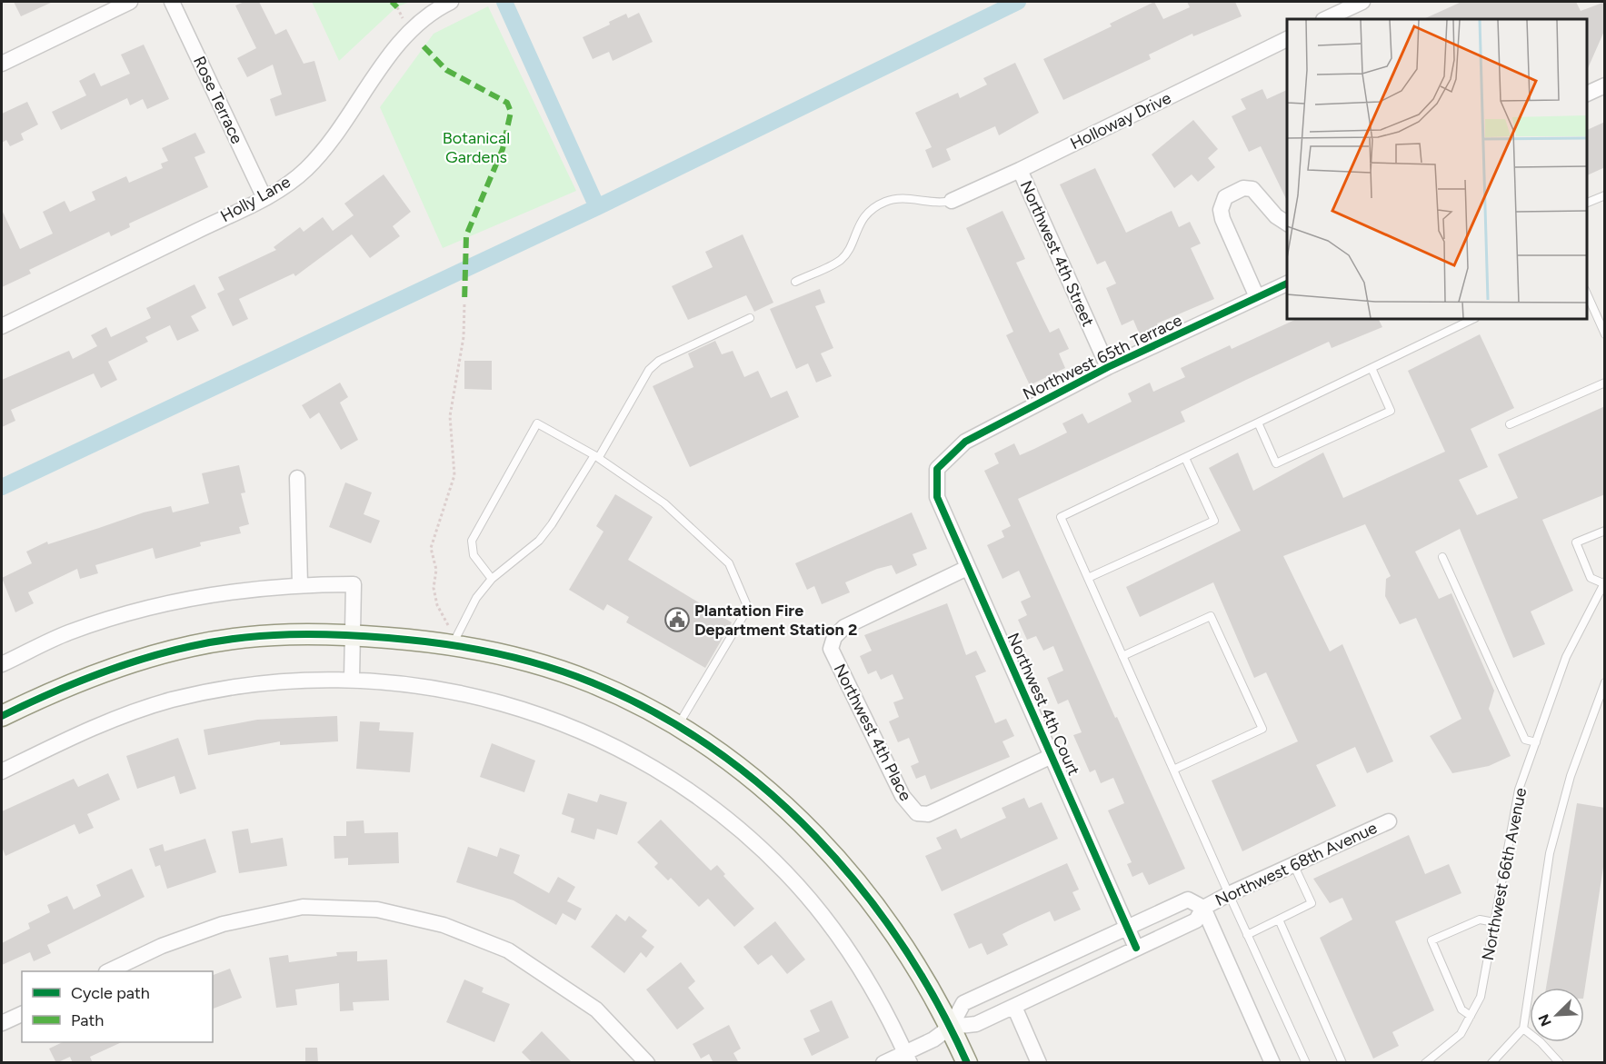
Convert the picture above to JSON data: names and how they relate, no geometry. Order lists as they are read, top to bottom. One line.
{"streets":{"street":["Rose Terrace","Holloway Drive","Holly Lane","Northwest 4th Street","Northwest 65th Terrace","Northwest 4th Court","Northwest 4th Place","Northwest 68th Avenue"],"lane":["Northwest 66th Avenue"]},"crossings":[["Rose Terrace","Holly Lane"],["Holloway Drive","Northwest 4th Street"],["Northwest 4th Street","Northwest 65th Terrace"],["Northwest 65th Terrace","Northwest 4th Court"],["Northwest 4th Court","Northwest 4th Place"],["Northwest 4th Court","Northwest 68th Avenue"]],"parks":["Botanical Gardens"],"places":{"public building":["Plantation Fire Department Station 2"]},"legend":["Cycle path","Path"],"north":"bottom left"}
